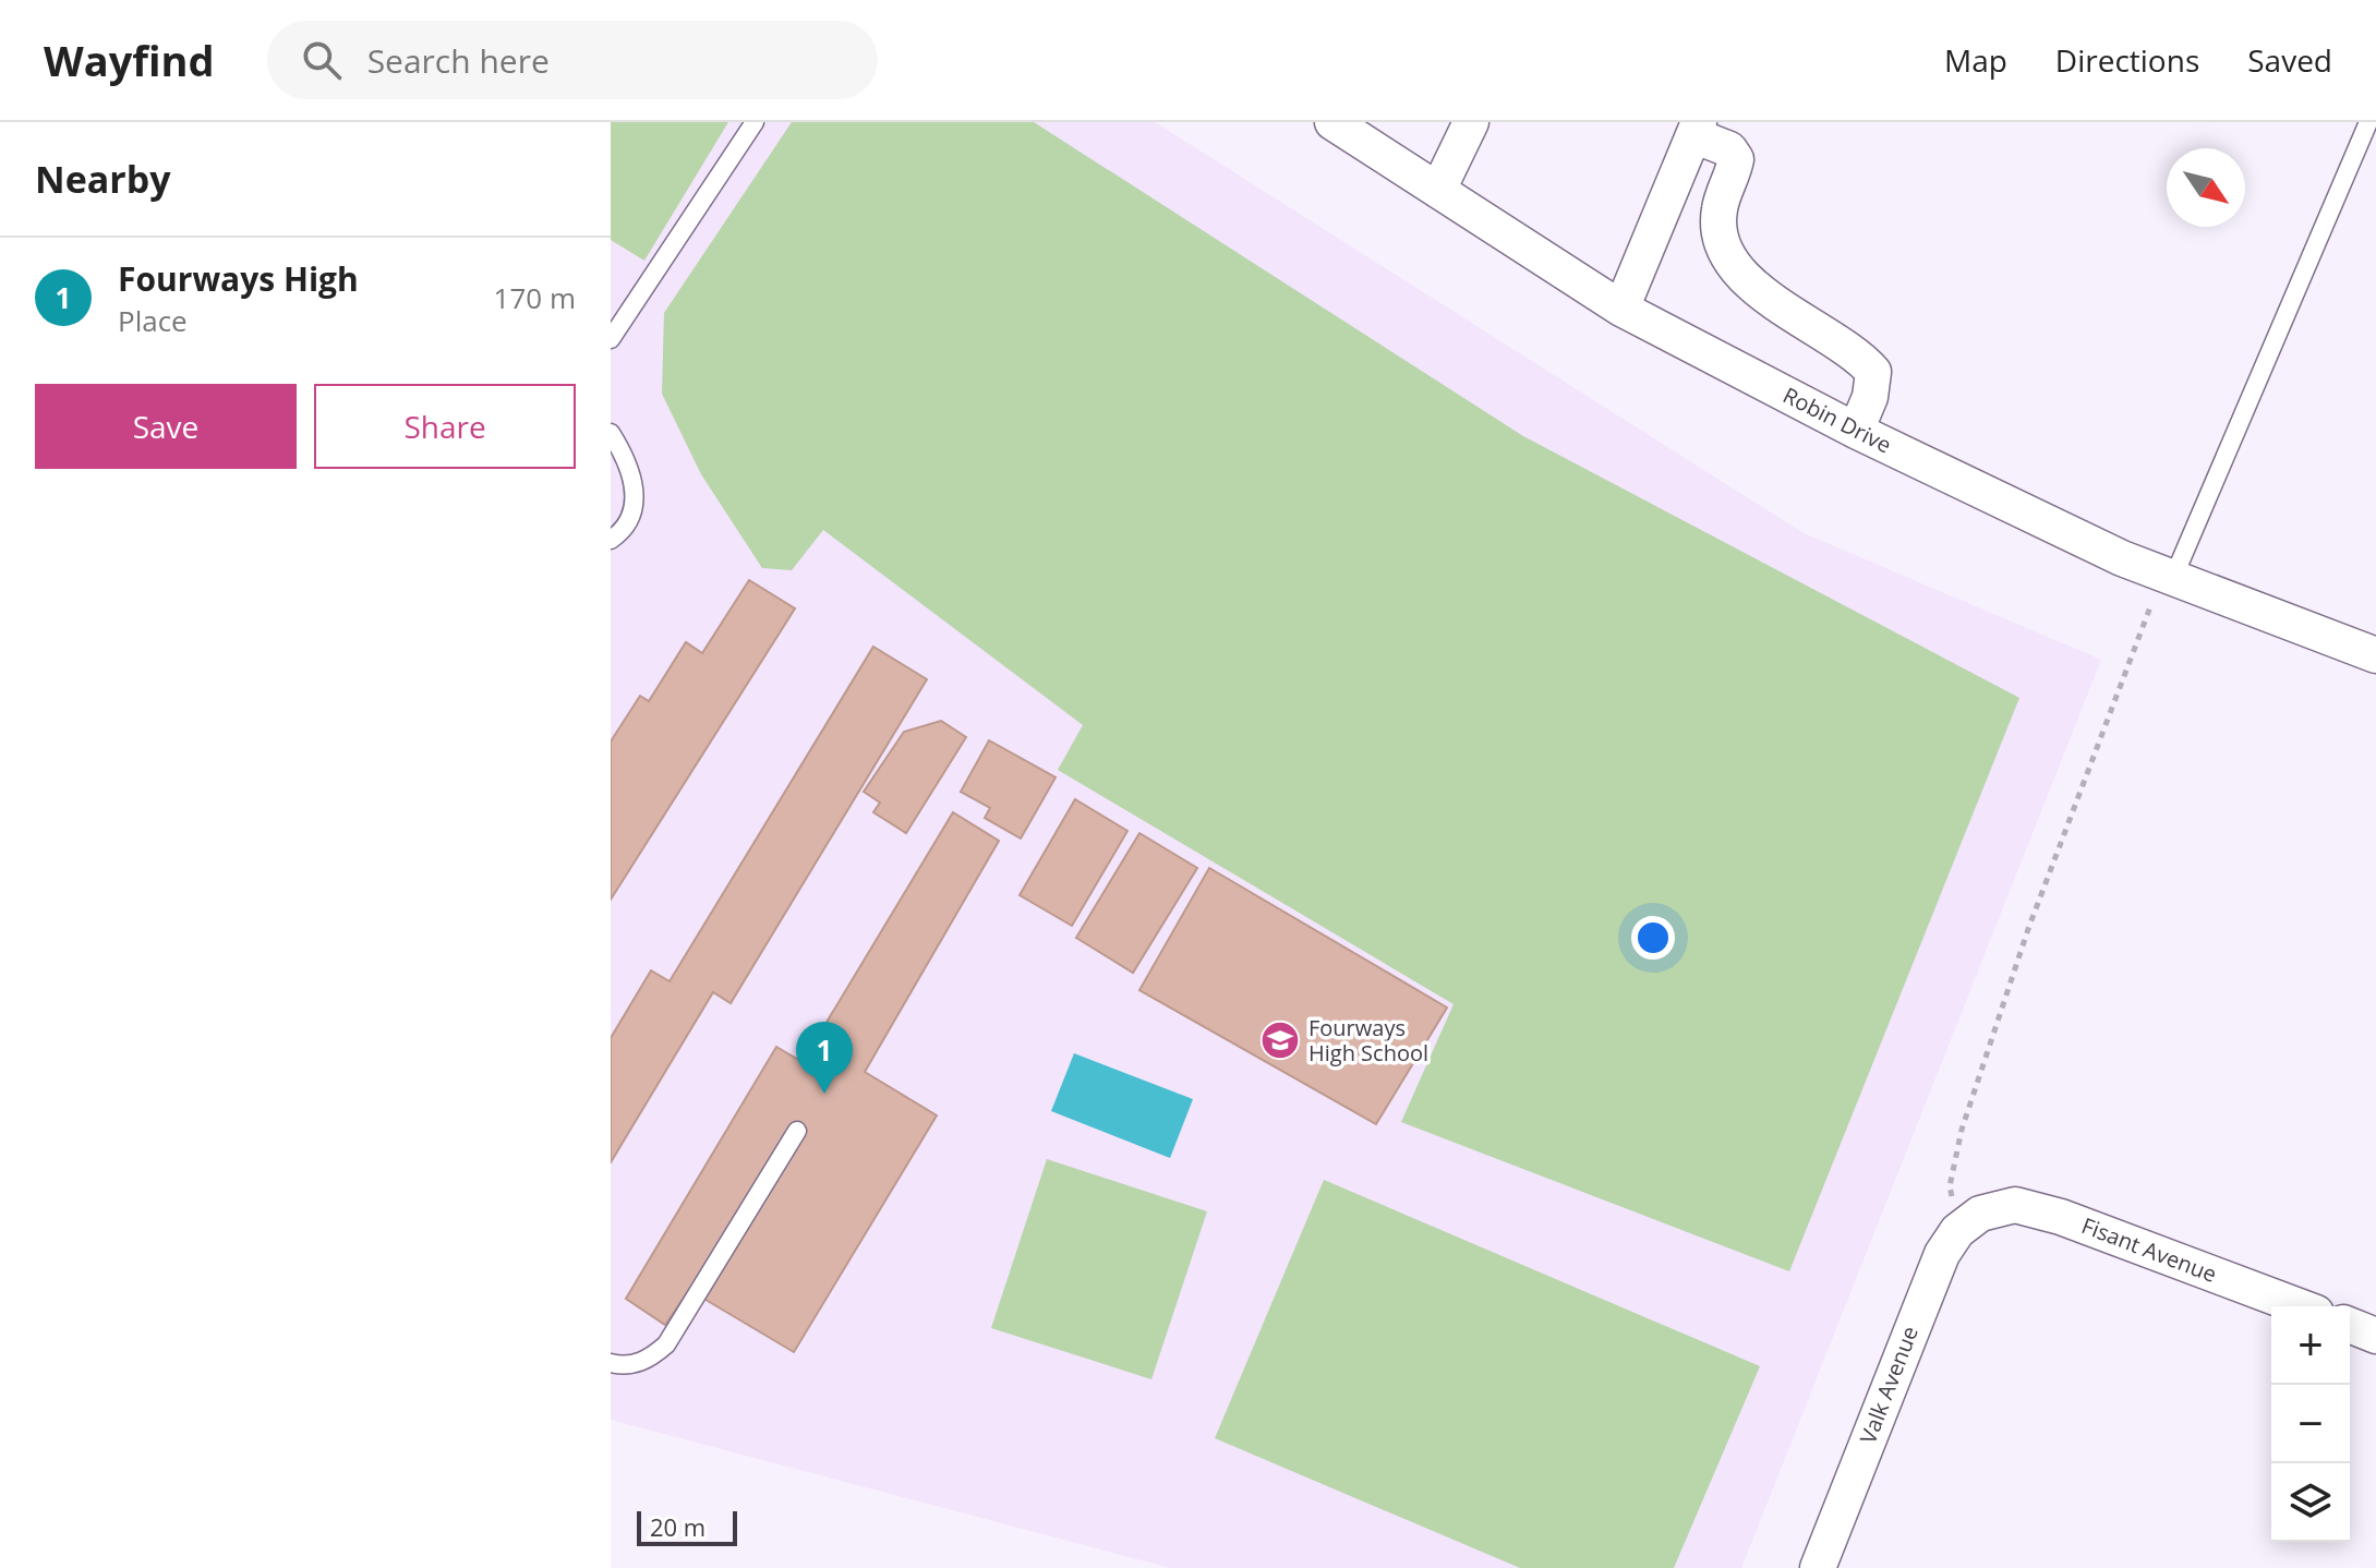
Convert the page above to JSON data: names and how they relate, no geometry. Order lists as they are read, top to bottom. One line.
{"streets":{"street":["Robin Drive","Fisant Avenue","Valk Avenue"]},"crossings":[["Fisant Avenue","Valk Avenue"]],"places":{"school or university":["Fourways High School"]},"scale_bar":"20 m","north":"bottom right","page":{"header":"Wayfind","search":"Search here","nav":["Map","Directions","Saved"],"heading":"Nearby","list":[{"mark":"1","name":"Fourways High","note":"Place","value":"170 m"}],"buttons":["Save","Share"],"pins":"1","map_buttons":["+","−"],"scale":"20 m"}}
